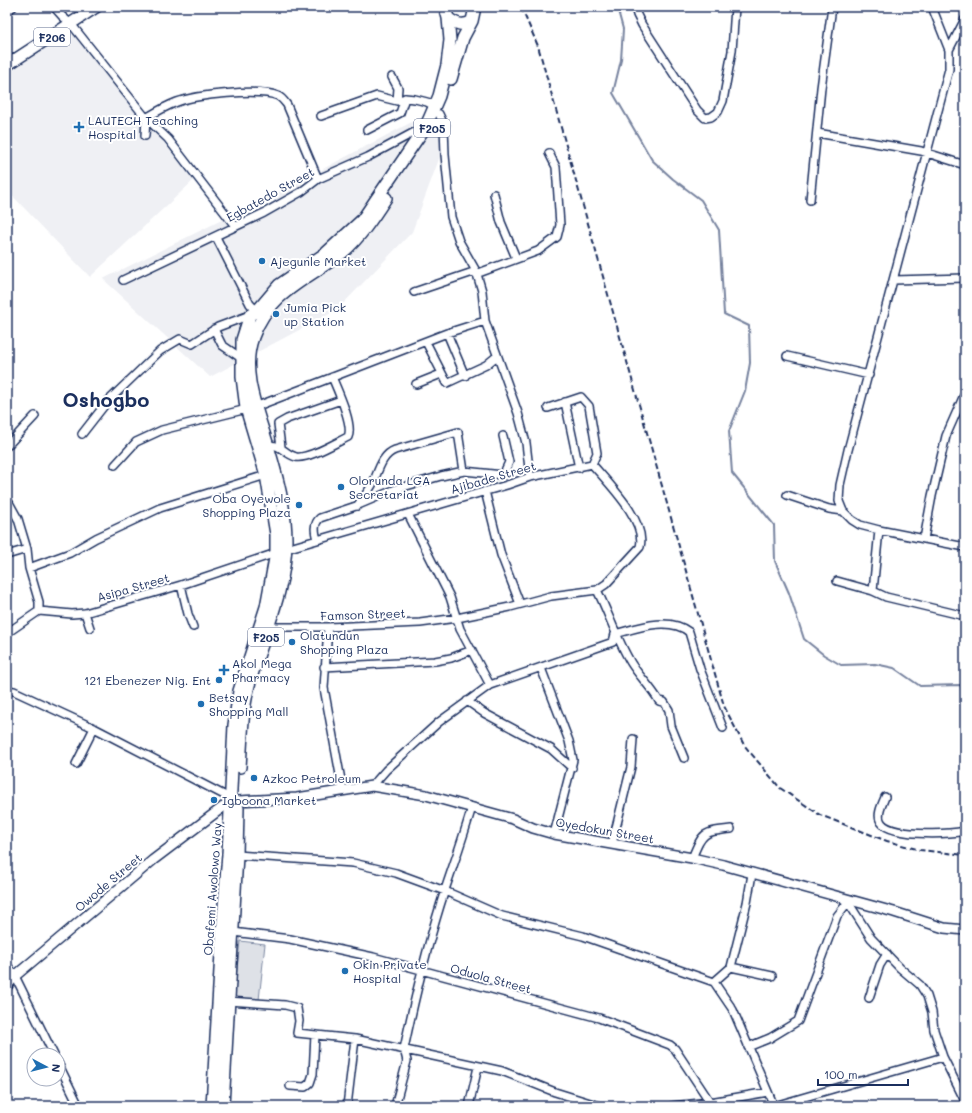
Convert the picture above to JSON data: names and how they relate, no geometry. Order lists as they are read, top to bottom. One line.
{"streets":{"main road":["F206","F205","Obafemi Awolowo Way"],"street":["Egbatedo Street","Ajibade Street","Asipa Street","Famson Street","Oyedokun Street","Owode Street","Oduola Street"]},"crossings":[["F205","Obafemi Awolowo Way"],["Egbatedo Street","Obafemi Awolowo Way"],["Ajibade Street","Asipa Street"],["Ajibade Street","Obafemi Awolowo Way"],["Asipa Street","Obafemi Awolowo Way"],["Famson Street","Obafemi Awolowo Way"],["Oyedokun Street","Owode Street"],["Oyedokun Street","Obafemi Awolowo Way"],["Owode Street","Obafemi Awolowo Way"],["Obafemi Awolowo Way","Oduola Street"]],"districts":["Oshogbo"],"places":{"health":["LAUTECH Teaching Hospital","Akol Mega Pharmacy"],"other":["Ajegunle Market","Jumia Pick up Station","Olorunda LGA Secretariat","Oba Oyewole Shopping Plaza","Olatundun Shopping Plaza","121 Ebenezer Nig. Ent","Betsay Shopping Mall","Azkoc Petroleum","Igboona Market","Okin Private Hospital"]},"scale_bar":"100 m","north":"right"}
